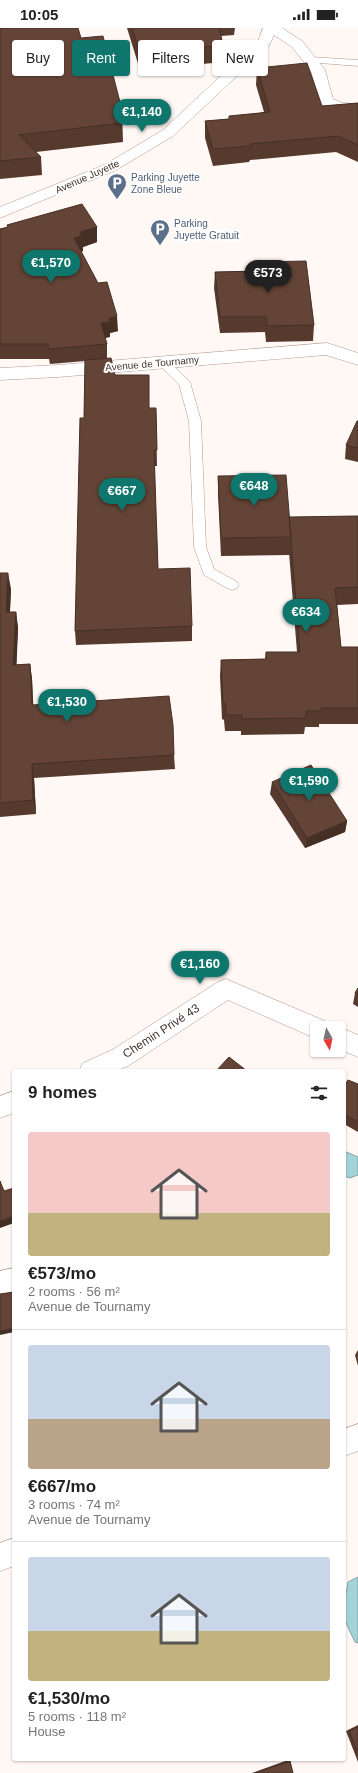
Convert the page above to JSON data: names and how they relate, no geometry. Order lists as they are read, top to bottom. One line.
{"streets":{"street":["Avenue Juyette","Avenue de Tournamy","Chemin Privé 43"]},"places":{"parking":["Parking Juyette Zone Bleue","Parking Juyette Gratuit"]},"north":"bottom","page":{"status":"10:05","chip":["Buy","Rent","Filters","New"],"price":["€1,140","€1,570","€573","€648","€667","€634","€1,530","€1,590","€1,160"],"heading":"9 homes","list":[{"name":"€573/mo","note":"2 rooms · 56 m² · Avenue de Tournamy"},{"name":"€667/mo","note":"3 rooms · 74 m² · Avenue de Tournamy"},{"name":"€1,530/mo","note":"5 rooms · 118 m² · House"}]}}
